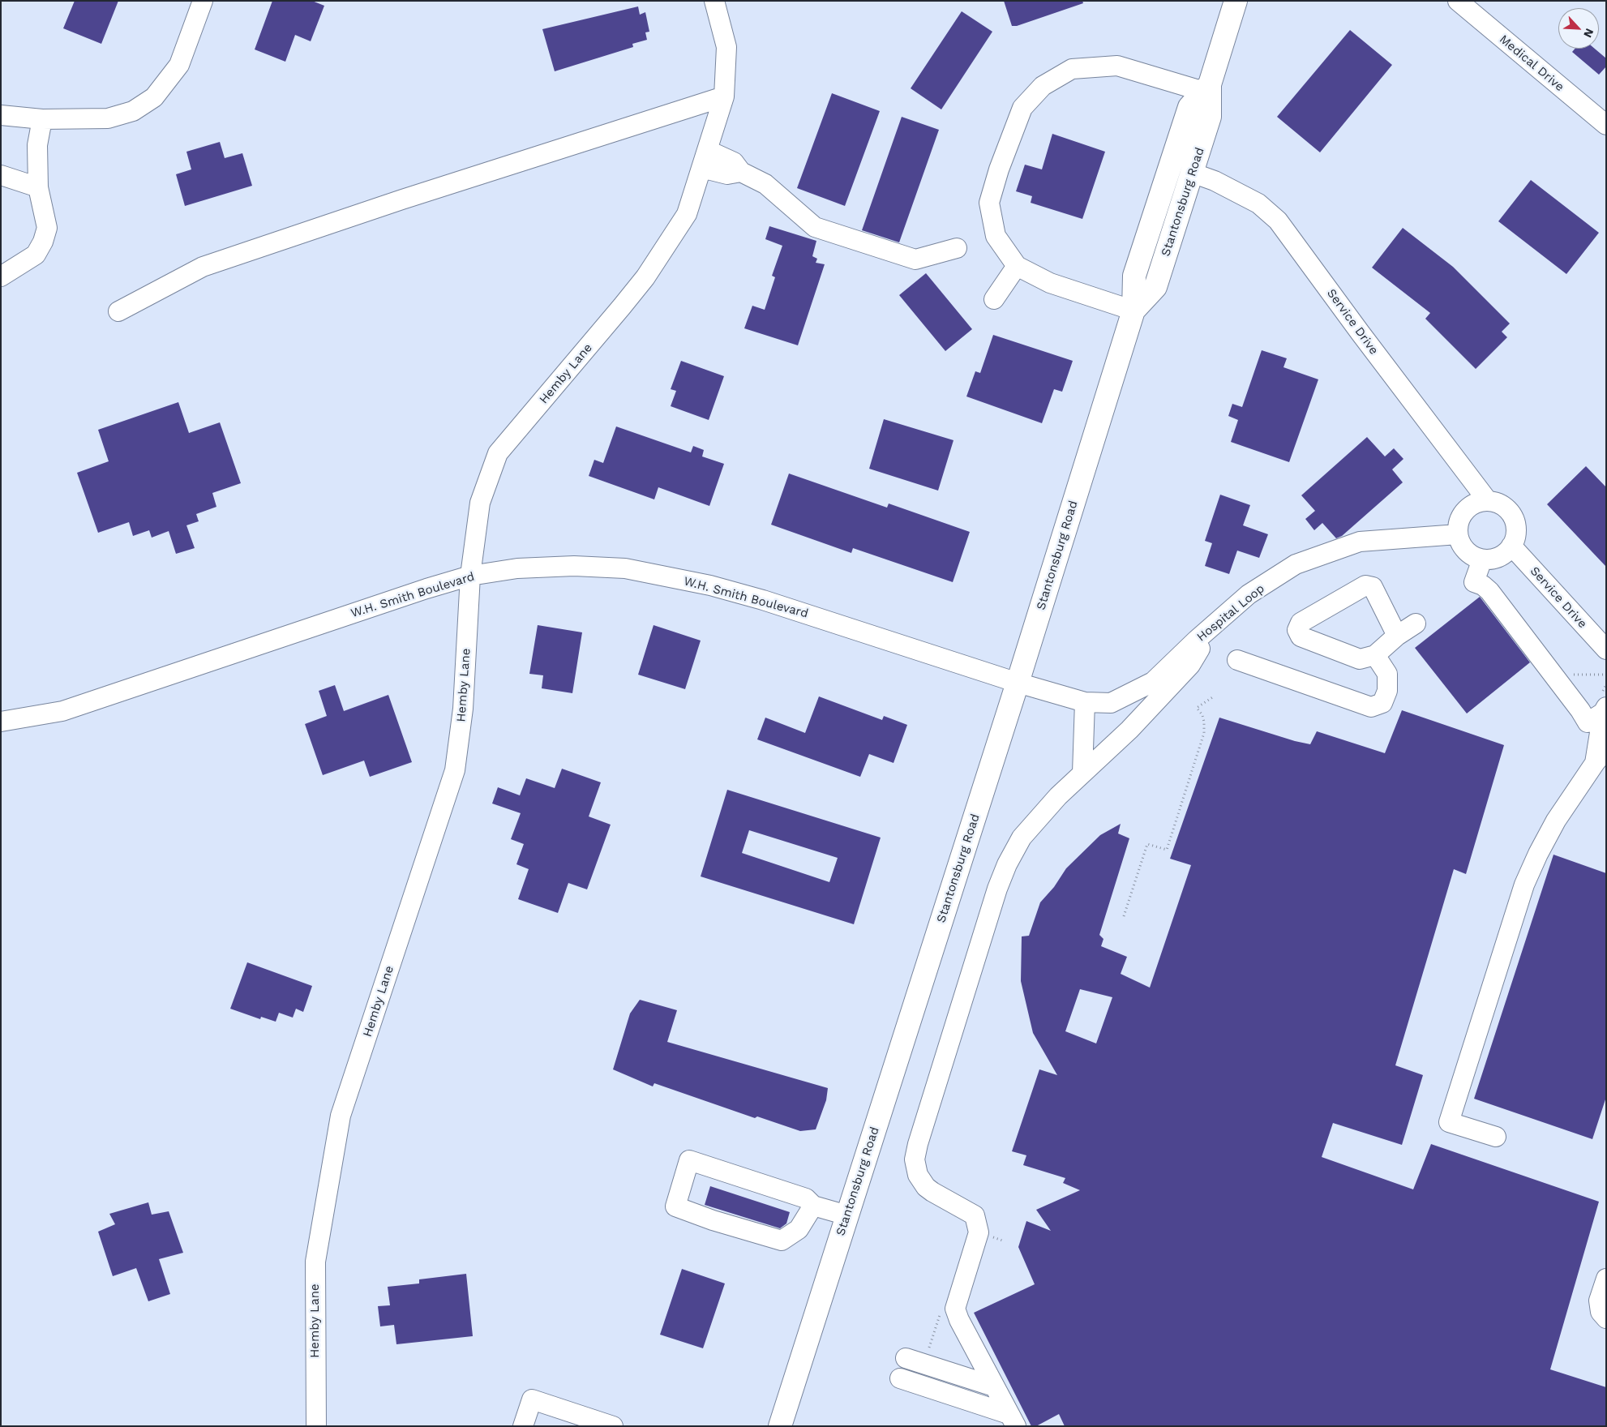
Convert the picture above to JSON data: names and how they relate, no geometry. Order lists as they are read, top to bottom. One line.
{"streets":{"main road":["Stantonsburg Road"],"street":["Medical Drive","Service Drive","Hemby Lane","W.H. Smith Boulevard","Hospital Loop"]},"crossings":[["Stantonsburg Road","Service Drive"],["Stantonsburg Road","W.H. Smith Boulevard"],["Stantonsburg Road","Hospital Loop"],["Service Drive","Hospital Loop"],["Hemby Lane","W.H. Smith Boulevard"],["W.H. Smith Boulevard","Hospital Loop"]],"north":"bottom right"}
